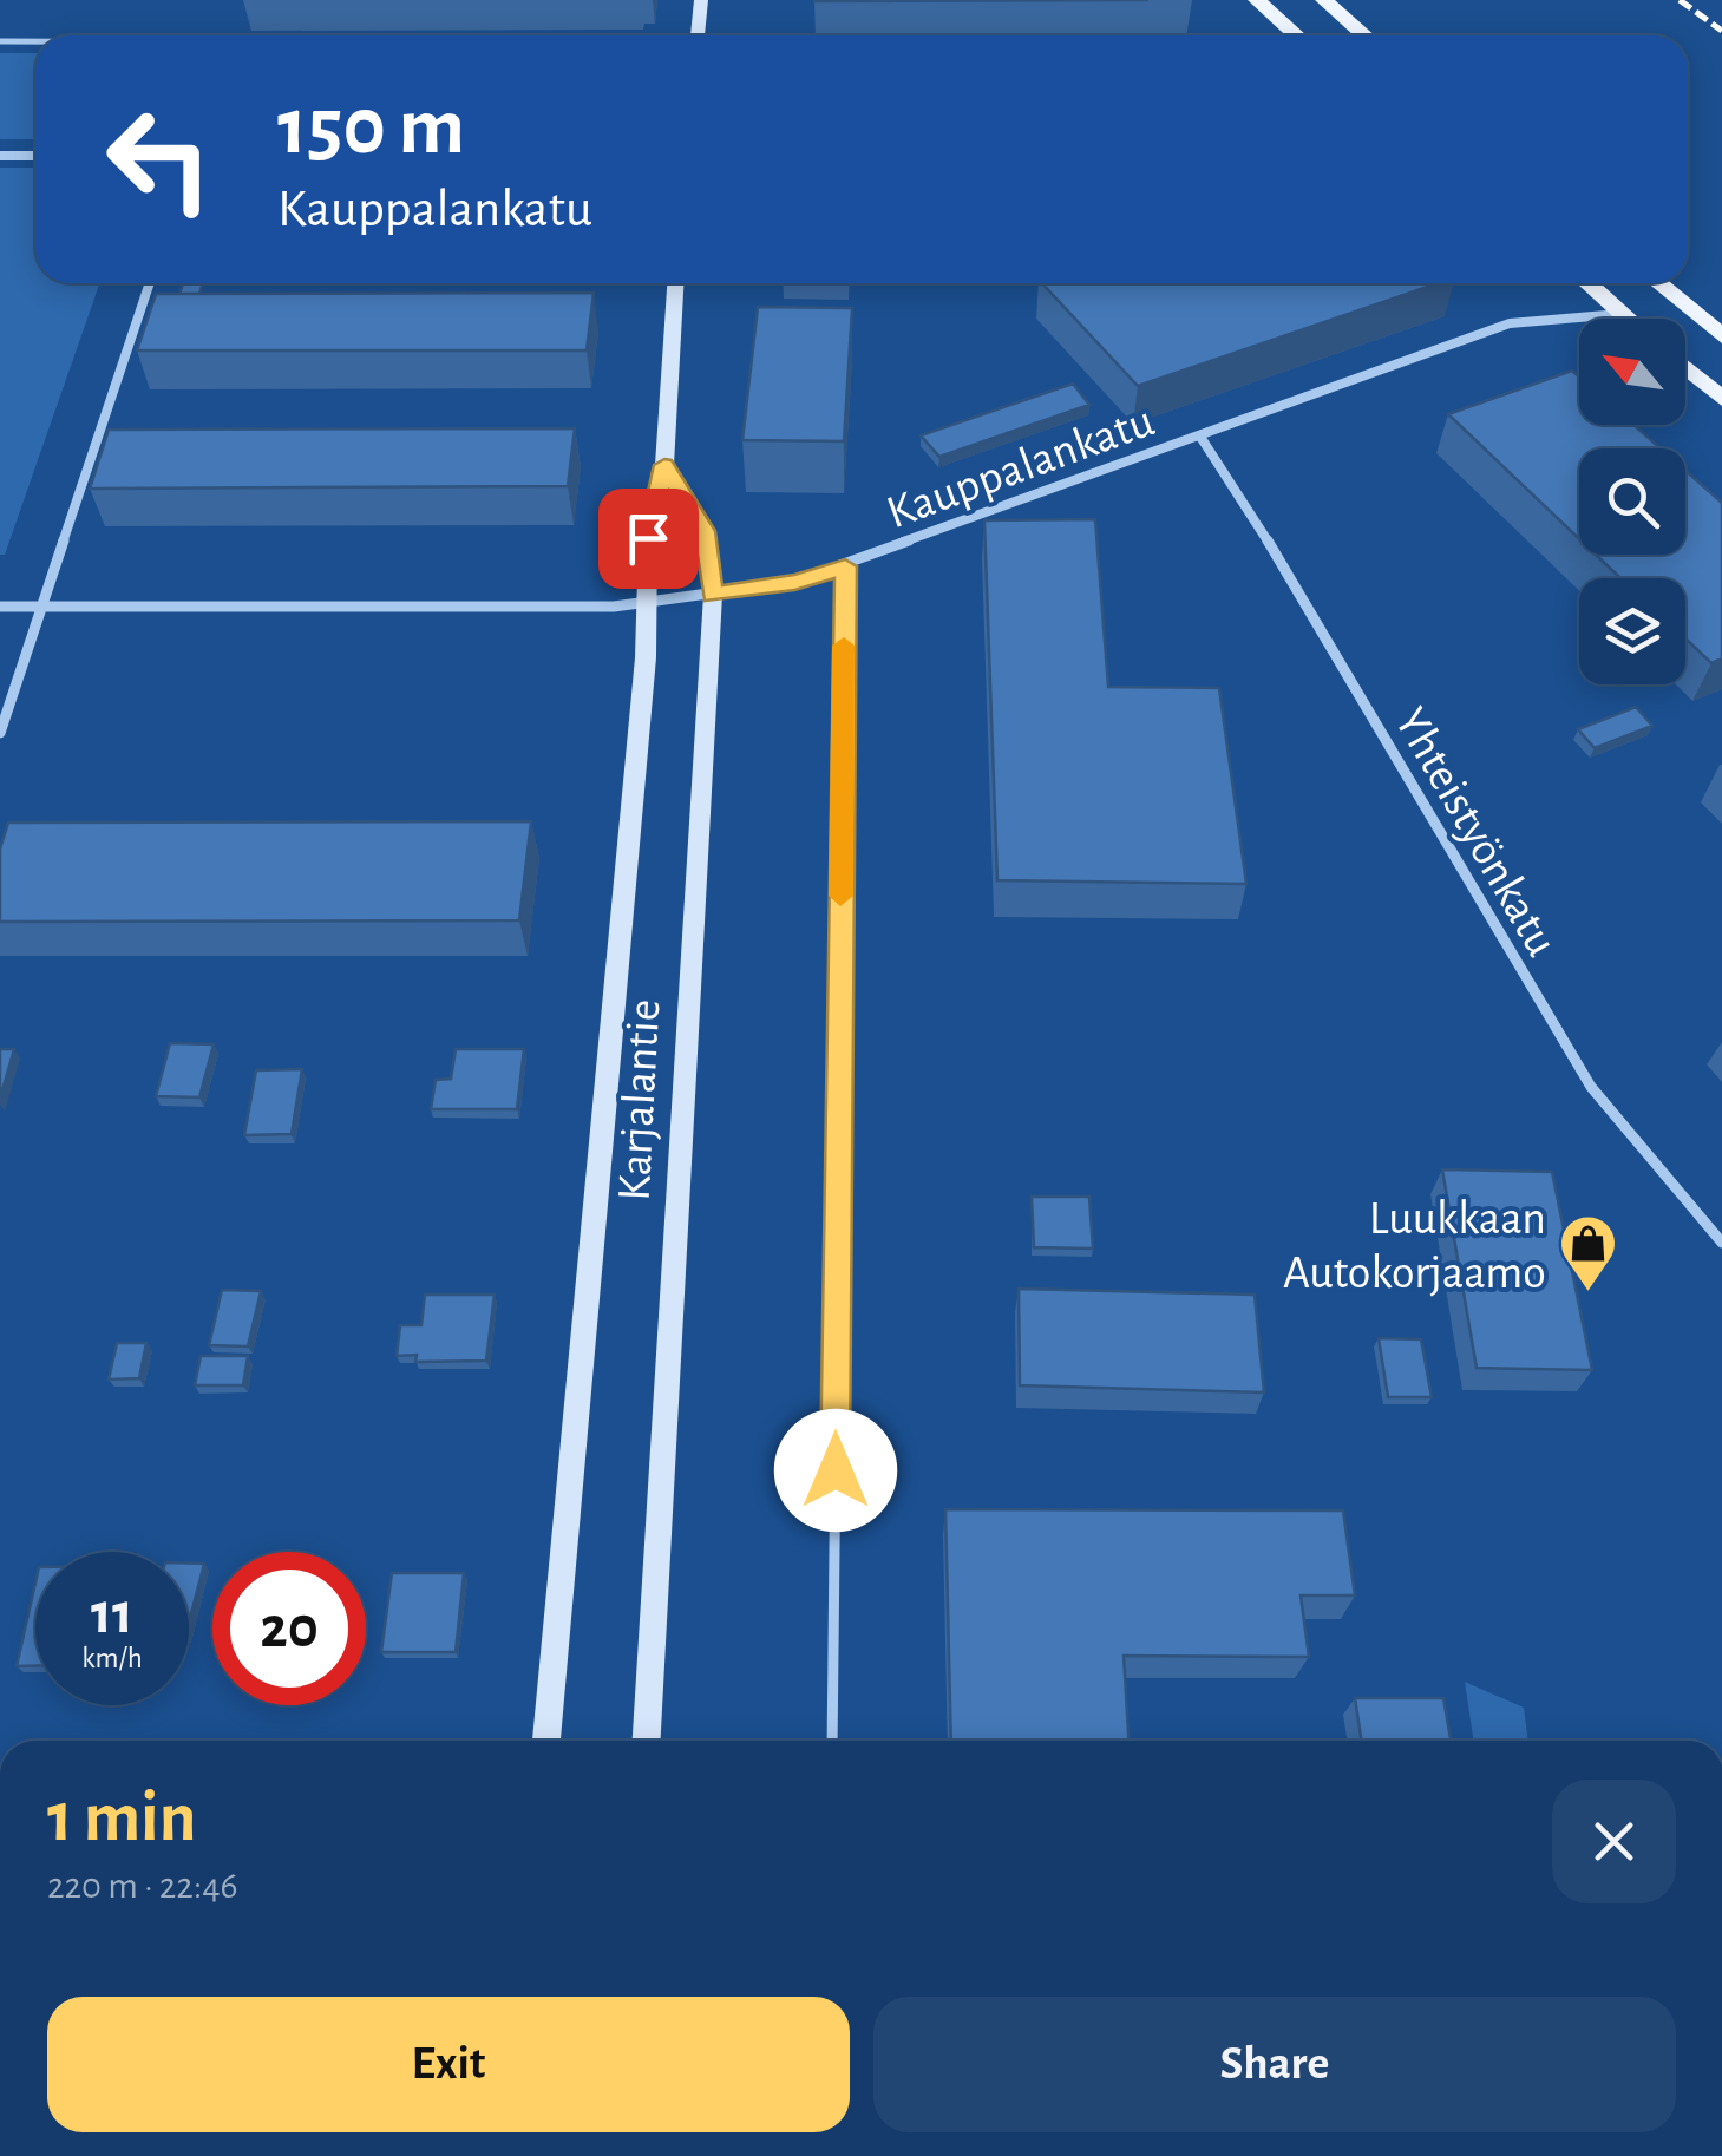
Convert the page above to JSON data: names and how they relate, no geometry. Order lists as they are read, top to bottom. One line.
{"streets":{"main road":["Karjalantie"],"street":["Kauppalankatu","Yhteistyönkatu"]},"crossings":[["Kauppalankatu","Yhteistyönkatu"],["Kauppalankatu","Karjalantie"]],"places":{"shop":["Luukkaan Autokorjaamo"]},"north":"top left","page":{"turn":["150 m","Kauppalankatu"],"speed":"11 km/h","limit":"20","heading":["1 min","220 m · 22:46"],"buttons":["Exit","Share"]}}
